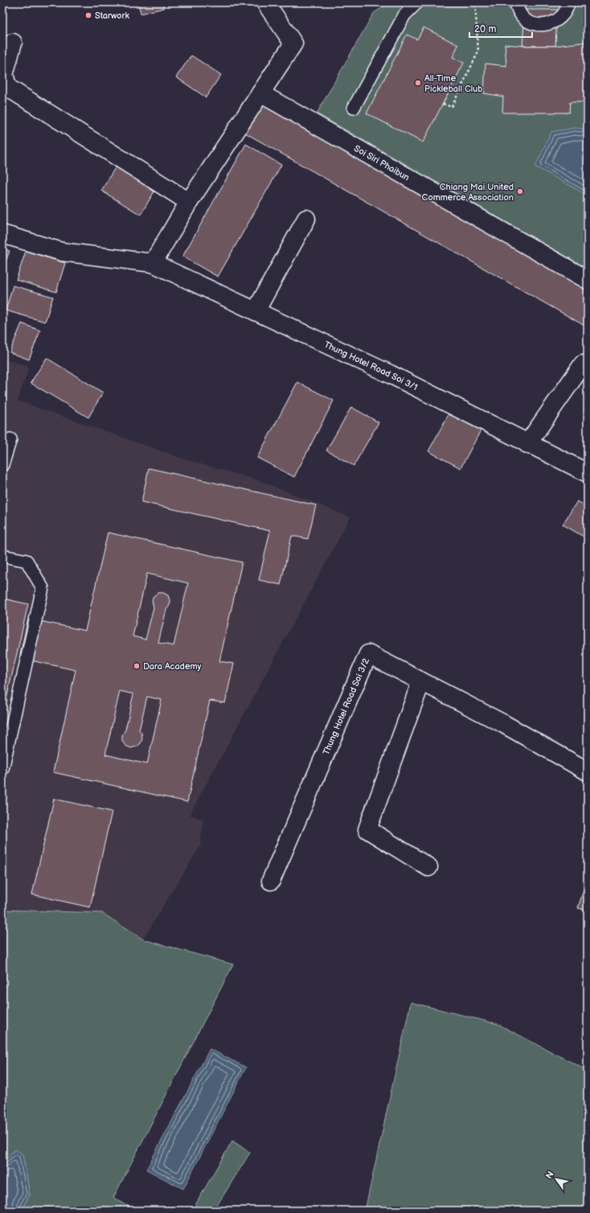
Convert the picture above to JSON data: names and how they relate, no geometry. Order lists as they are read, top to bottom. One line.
{"streets":{"street":["Soi Siri Phaibun","Thung Hotel Road Soi 3/1","Thung Hotel Road Soi 3/2"]},"places":["Starwork","All-Time Pickleball Club","Chiang Mai United Commerce Association","Dara Academy"],"scale_bar":"20 m","north":"top left"}
